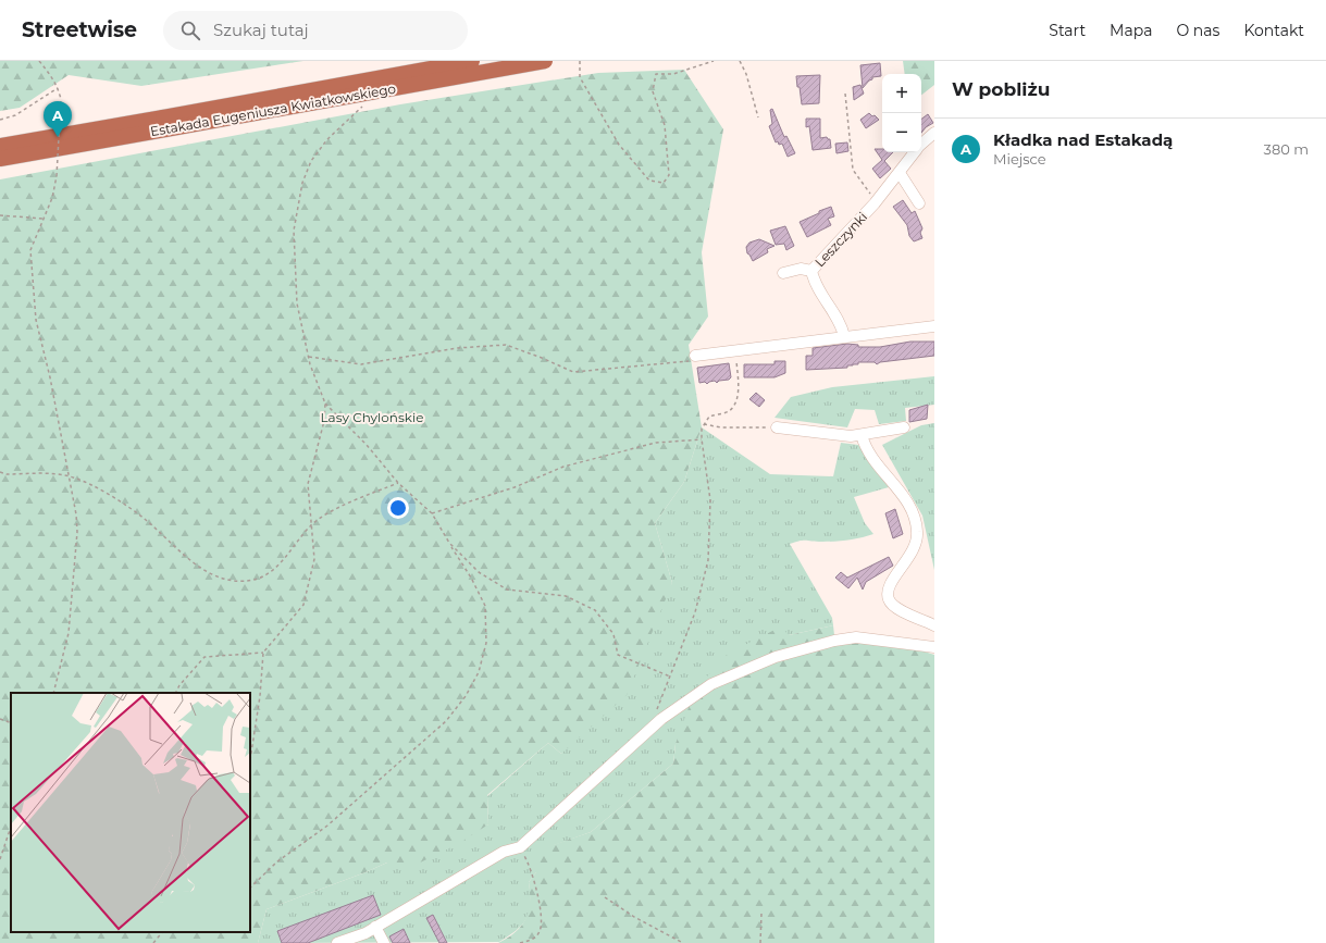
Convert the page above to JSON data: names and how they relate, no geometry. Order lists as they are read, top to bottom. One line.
{"streets":{"highway":["Estakada Eugeniusza Kwiatkowskiego"],"street":["Leszczynki"]},"parks":["Lasy Chylońskie"],"page":{"header":"Streetwise","search":"Szukaj tutaj","nav":["Start","Mapa","O nas","Kontakt"],"heading":"W pobliżu","map_buttons":["+","−"],"pins":"A","list":[{"mark":"A","name":"Kładka nad Estakadą","note":"Miejsce","value":"380 m"}]}}
